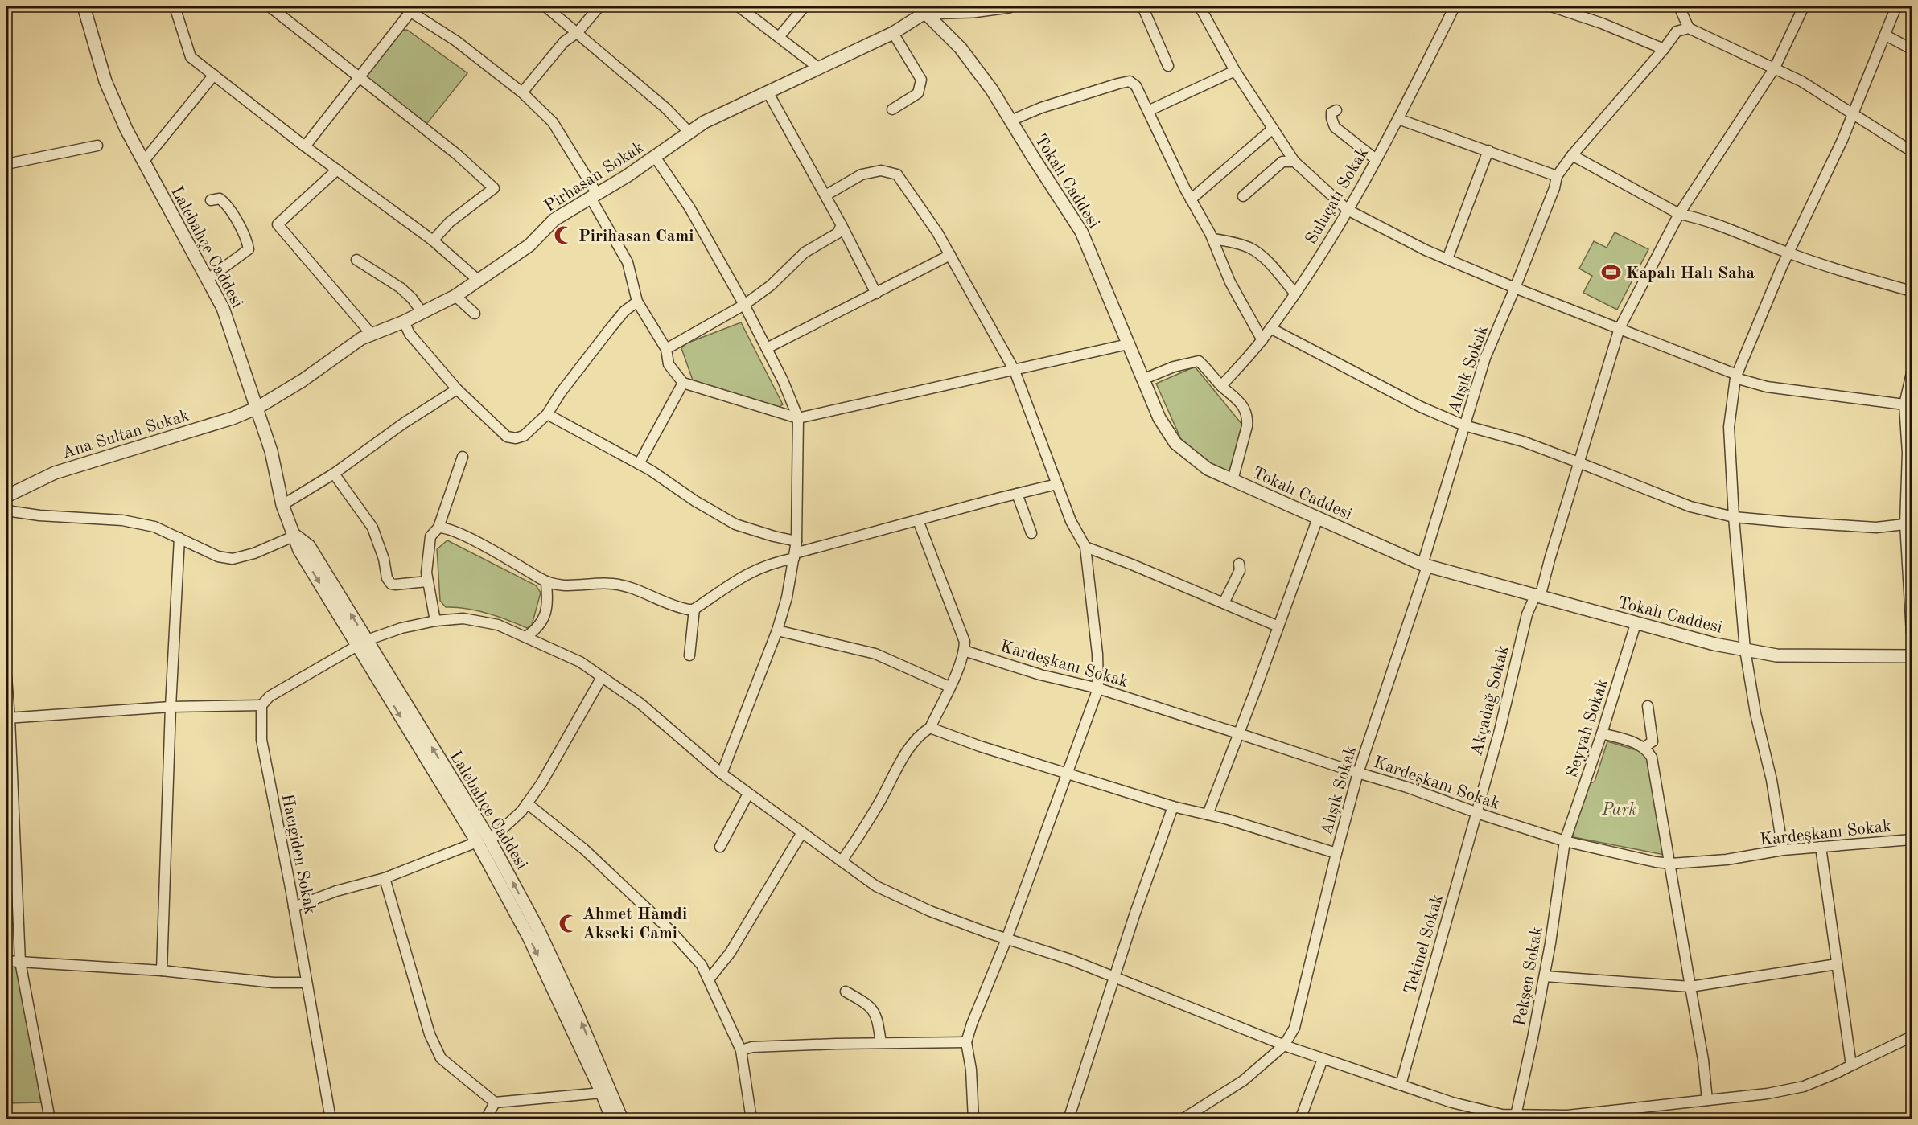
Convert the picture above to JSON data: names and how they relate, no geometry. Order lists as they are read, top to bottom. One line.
{"streets":{"street":["Pirhasan Sokak","Tokalı Caddesi","Suluçatı Sokak","Lalebahçe Caddesi","Alışık Sokak","Ana Sultan Sokak","Kardeşkanı Sokak","Akçadağ Sokak","Seyyah Sokak","Hacıgiden Sokak","Tekinel Sokak","Pekşen Sokak"]},"crossings":[["Pirhasan Sokak","Tokalı Caddesi"],["Pirhasan Sokak","Lalebahçe Caddesi"],["Pirhasan Sokak","Ana Sultan Sokak"],["Tokalı Caddesi","Alışık Sokak"],["Tokalı Caddesi","Akçadağ Sokak"],["Tokalı Caddesi","Seyyah Sokak"],["Lalebahçe Caddesi","Ana Sultan Sokak"],["Alışık Sokak","Kardeşkanı Sokak"],["Kardeşkanı Sokak","Akçadağ Sokak"],["Kardeşkanı Sokak","Seyyah Sokak"],["Kardeşkanı Sokak","Tekinel Sokak"],["Kardeşkanı Sokak","Pekşen Sokak"],["Akçadağ Sokak","Tekinel Sokak"],["Seyyah Sokak","Pekşen Sokak"]],"parks":["Park"],"places":{"mosque":["Pirihasan Cami","Ahmet Hamdi Akseki Cami"],"sports":["Kapalı Halı Saha"]}}
